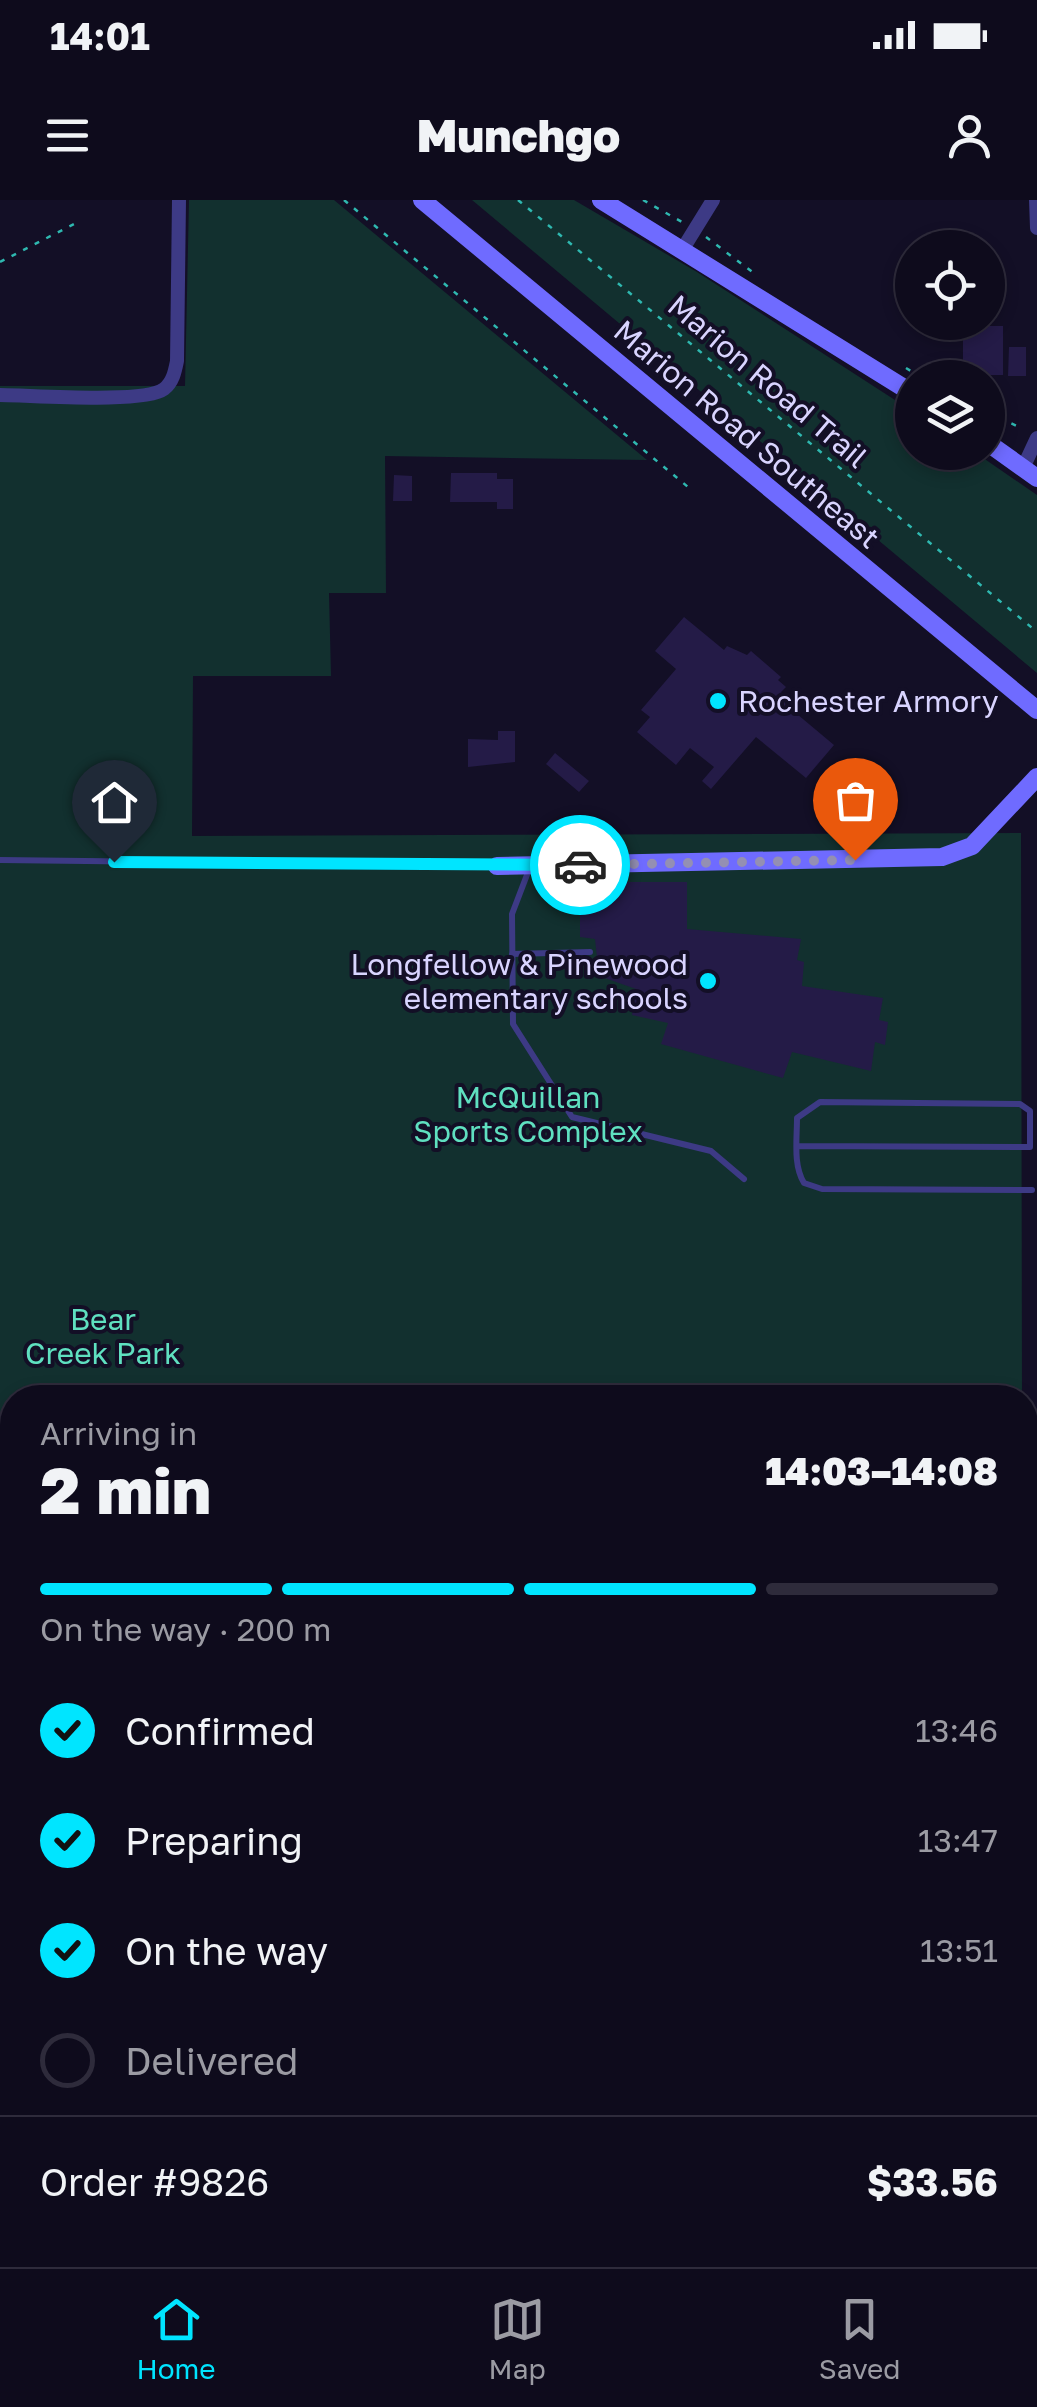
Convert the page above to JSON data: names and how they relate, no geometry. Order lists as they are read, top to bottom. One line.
{"streets":{"street":["Marion Road Southeast"],"path":["Marion Road Trail"]},"parks":["McQuillan Sports Complex","Bear Creek Park"],"places":["Rochester Armory","Longfellow & Pinewood elementary schools"],"page":{"status":"14:01","header":"Munchgo","heading":["2 min","Arriving in","14:03–14:08"],"panel":["Order #9826","$33.56"],"bar":"On the way · 200 m","list":[["Confirmed","13:46"],["Preparing","13:47"],["On the way","13:51"],"Delivered"],"tabs":["Home","Map","Saved"]}}
